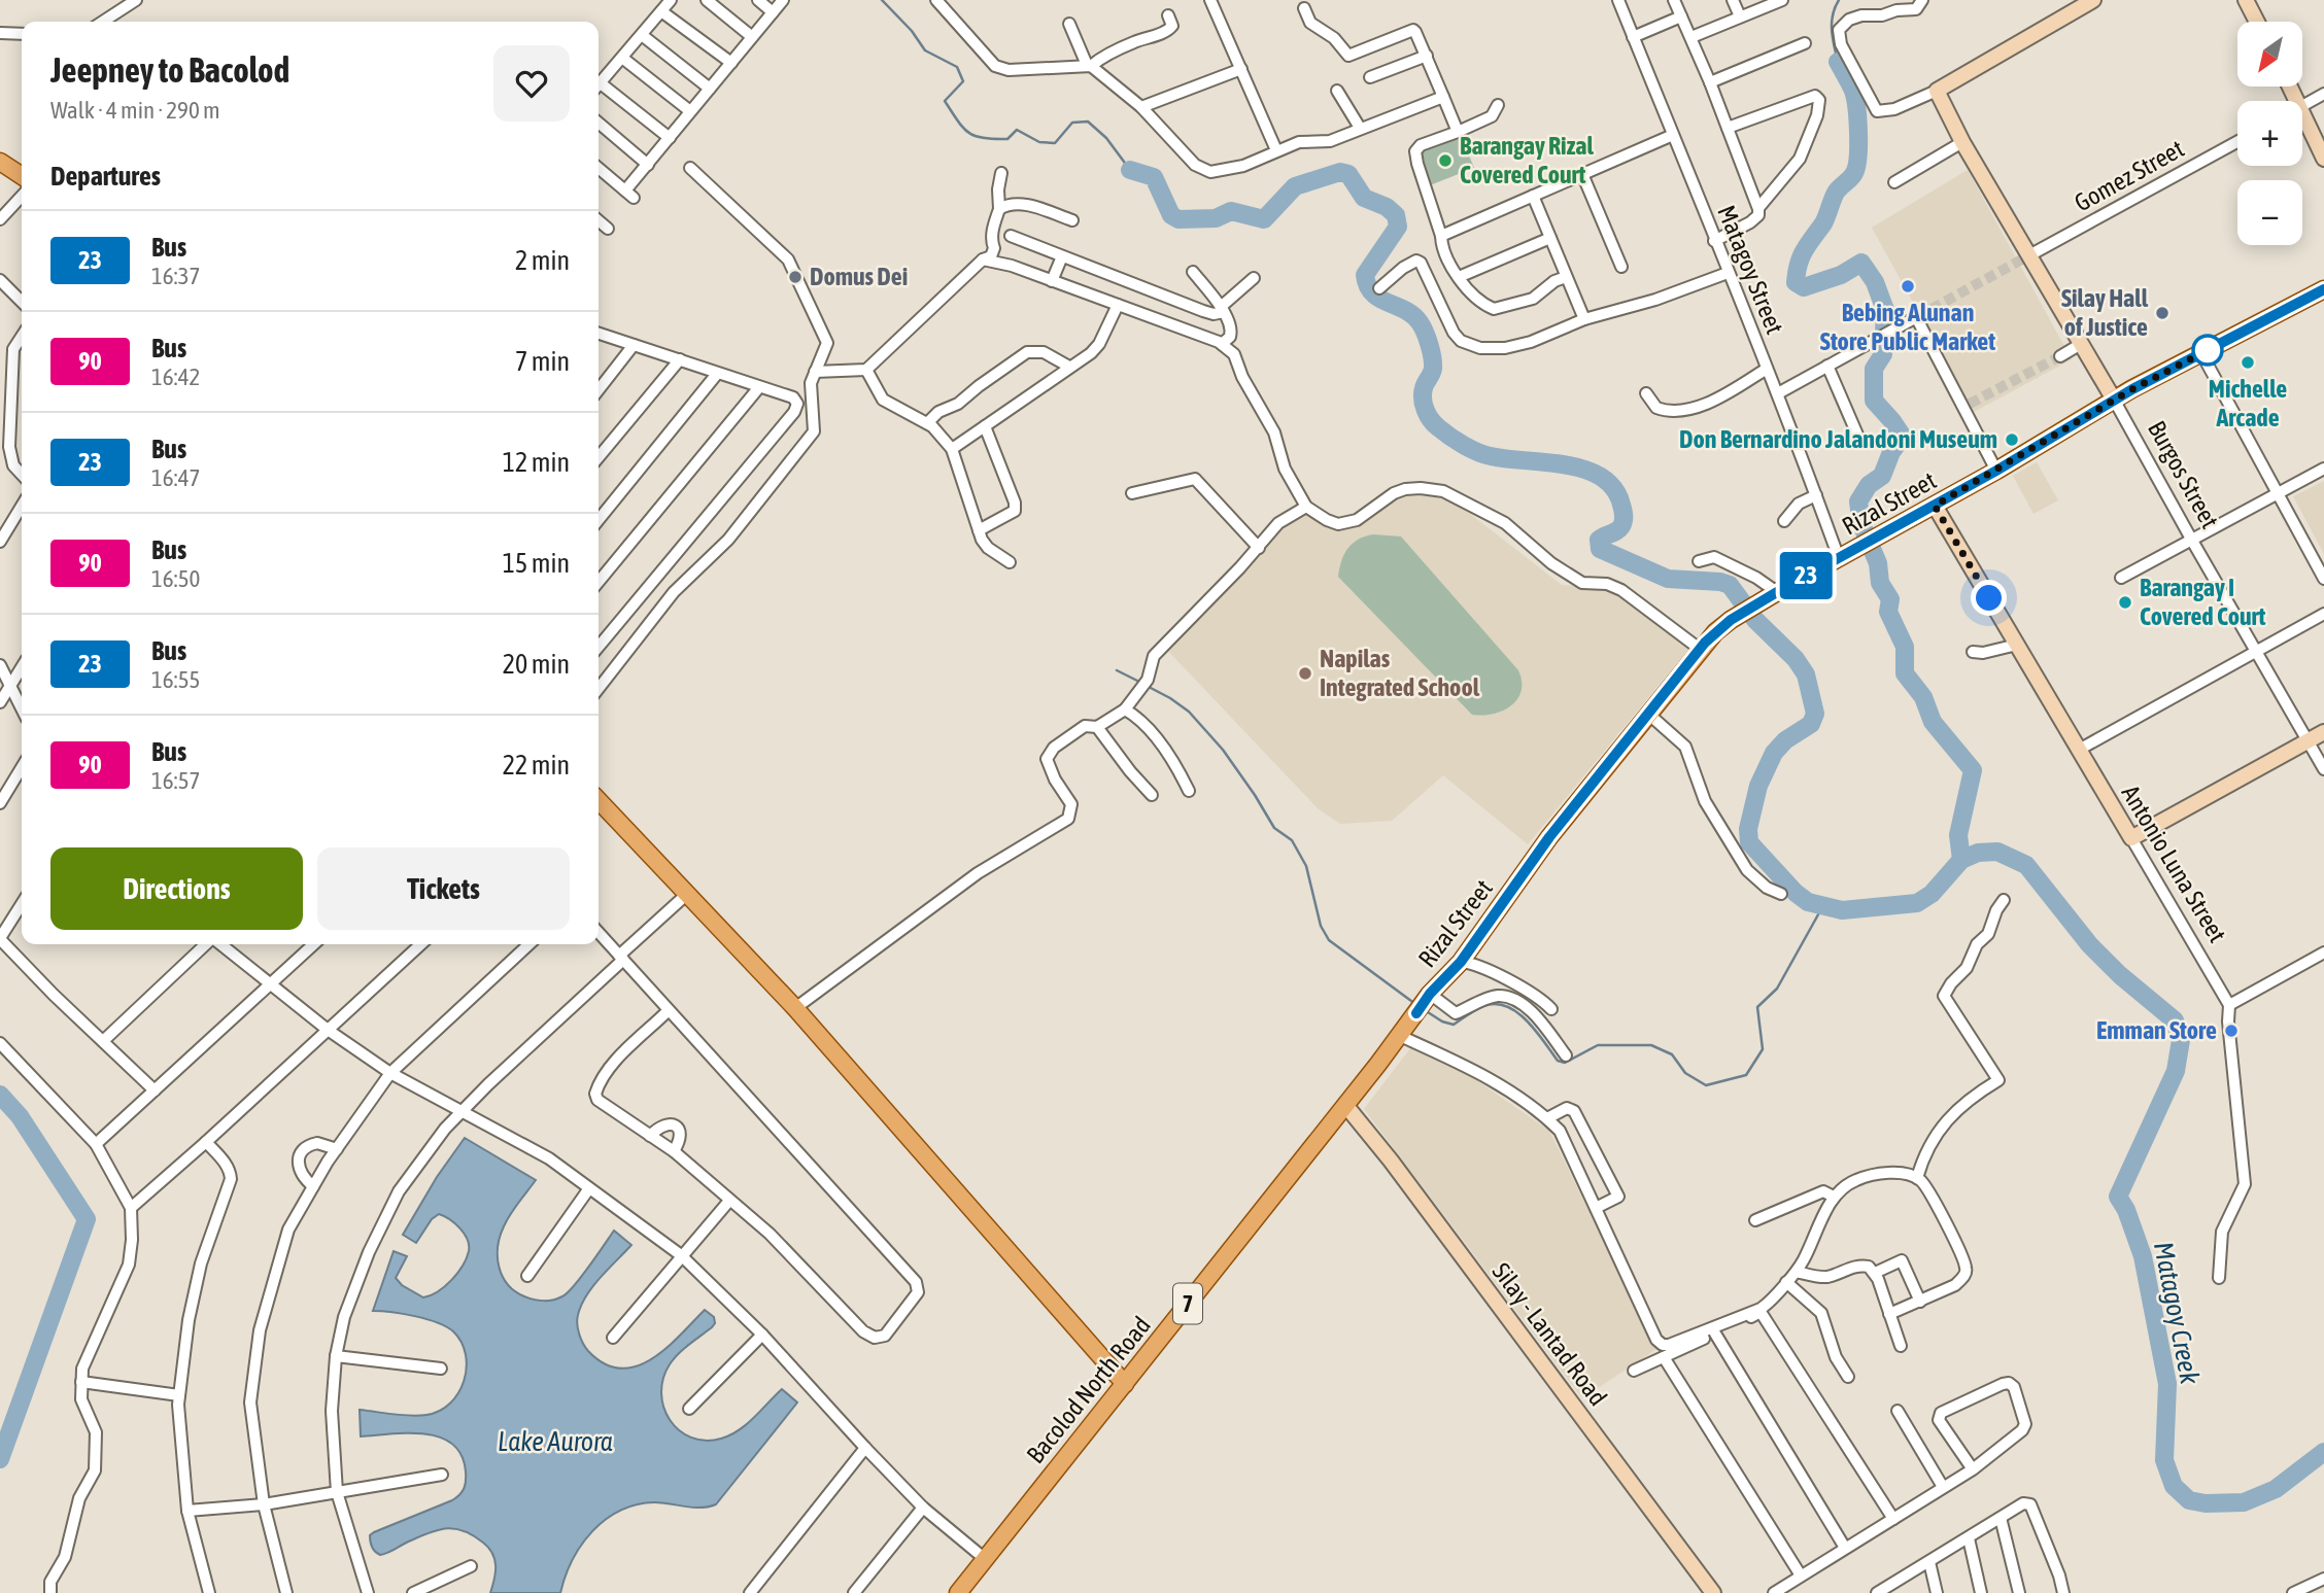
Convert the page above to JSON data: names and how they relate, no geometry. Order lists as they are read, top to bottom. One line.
{"streets":{"main road":["Rizal Street","7","Bacolod North Road"],"street":["Gomez Street","Matagoy Street","Burgos Street","Antonio Luna Street","Silay - Lantad Road"]},"crossings":[["Gomez Street","Burgos Street"],["Matagoy Street","Rizal Street"],["Burgos Street","Rizal Street"],["Rizal Street","Antonio Luna Street"],["Rizal Street","Bacolod North Road"],["Silay - Lantad Road","Bacolod North Road"]],"water":["Matagoy Creek","Lake Aurora"],"places":["Barangay Rizal Covered Court","Domus Dei","Bebing Alunan Store Public Market","Silay Hall of Justice","Michelle Arcade","Don Bernardino Jalandoni Museum","Barangay I Covered Court","Napilas Integrated School","Emman Store"],"lines":["bus line 23"],"north":"bottom left","page":{"on_map":"23","map_buttons":["+","−"],"heading":[["Jeepney to Bacolod","Walk · 4 min · 290 m"],"Departures"],"list":[{"mark":"23","name":"Bus","note":"16:37","value":"2 min"},{"mark":"90","name":"Bus","note":"16:42","value":"7 min"},{"mark":"23","name":"Bus","note":"16:47","value":"12 min"},{"mark":"90","name":"Bus","note":"16:50","value":"15 min"},{"mark":"23","name":"Bus","note":"16:55","value":"20 min"},{"mark":"90","name":"Bus","note":"16:57","value":"22 min"}],"buttons":["Directions","Tickets"]}}
